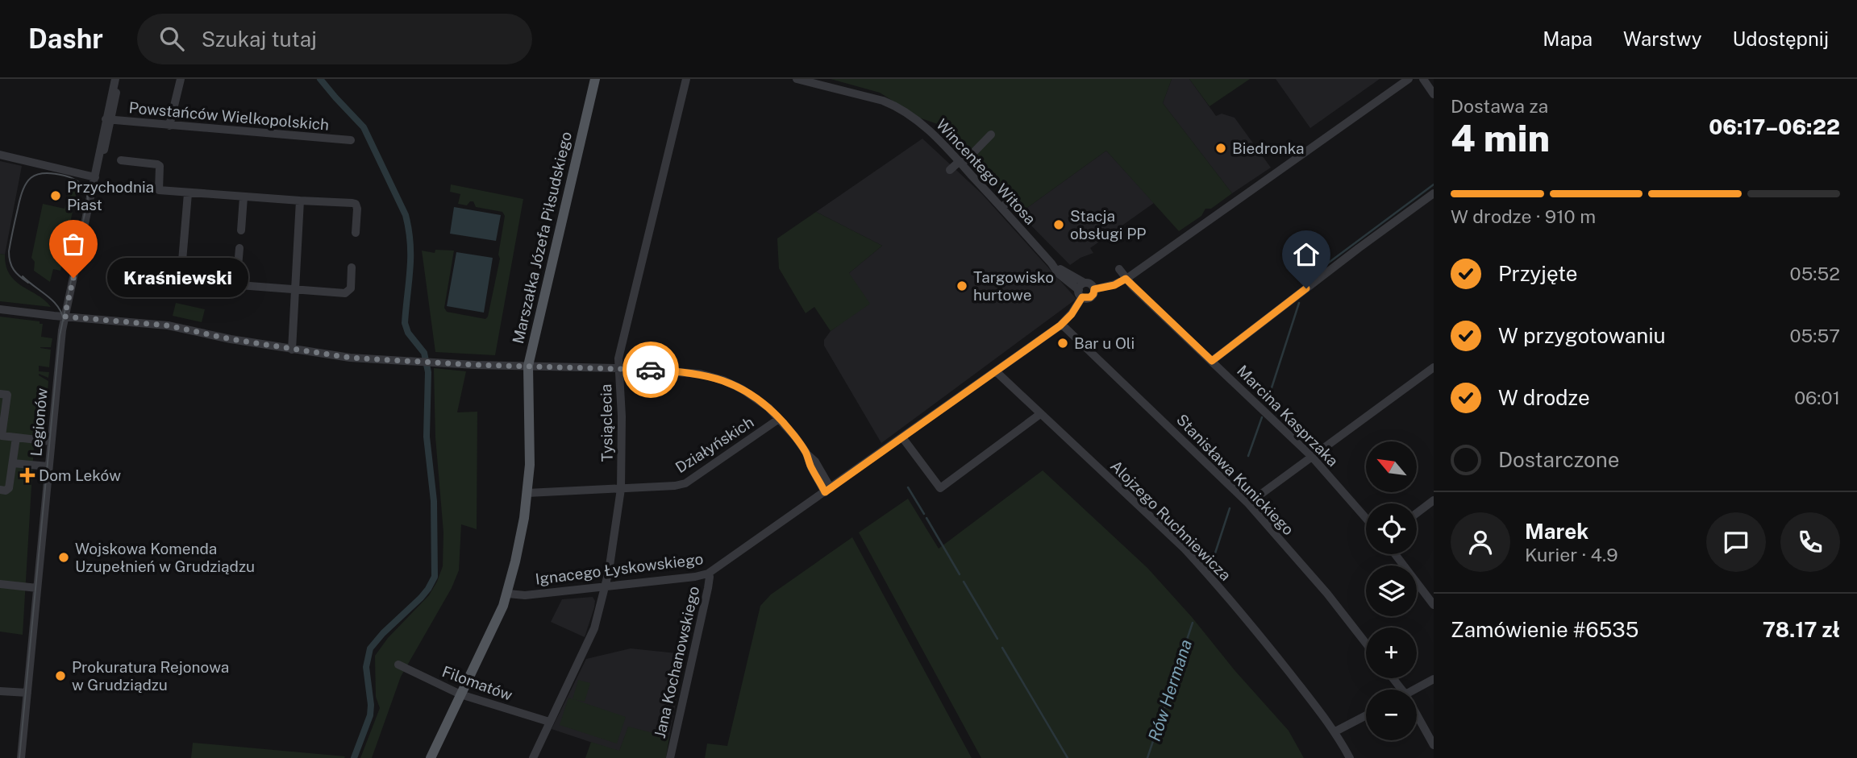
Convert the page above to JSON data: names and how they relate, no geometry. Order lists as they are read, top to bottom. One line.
{"streets":{"main road":["Marszałka Józefa Piłsudskiego"],"street":["Powstańców Wielkopolskich","Wincentego Witosa","Marcina Kasprzaka","Legionów","Tysiąclecia","Działyńskich","Stanisława Kunickiego","Alojzego Ruchniewicza","Ignacego Łyskowskiego","Jana Kochanowskiego","Filomatów"]},"crossings":[["Powstańców Wielkopolskich","Legionów"],["Wincentego Witosa","Ignacego Łyskowskiego"],["Marszałka Józefa Piłsudskiego","Działyńskich"],["Marszałka Józefa Piłsudskiego","Ignacego Łyskowskiego"],["Marszałka Józefa Piłsudskiego","Filomatów"],["Tysiąclecia","Działyńskich"],["Tysiąclecia","Ignacego Łyskowskiego"],["Tysiąclecia","Filomatów"],["Stanisława Kunickiego","Ignacego Łyskowskiego"],["Alojzego Ruchniewicza","Ignacego Łyskowskiego"],["Ignacego Łyskowskiego","Jana Kochanowskiego"]],"water":["Rów Hermana"],"places":{"other":["Biedronka","Przychodnia Piast","Stacja obsługi PP","Kraśniewski","Targowisko hurtowe","Bar u Oli","Wojskowa Komenda Uzupełnień w Grudziądzu","Prokuratura Rejonowa w Grudziądzu"],"health":["Dom Leków"]},"north":"top left","page":{"header":"Dashr","search":"Szukaj tutaj","nav":["Mapa","Warstwy","Udostępnij"],"heading":["4 min","Dostawa za","06:17–06:22"],"panel":["Marek","Kurier · 4.9","Zamówienie #6535","78.17 zł"],"bar":"W drodze · 910 m","list":[["Przyjęte","05:52"],["W przygotowaniu","05:57"],["W drodze","06:01"],"Dostarczone"],"bubble":"Kraśniewski","map_buttons":["+","−"]}}
